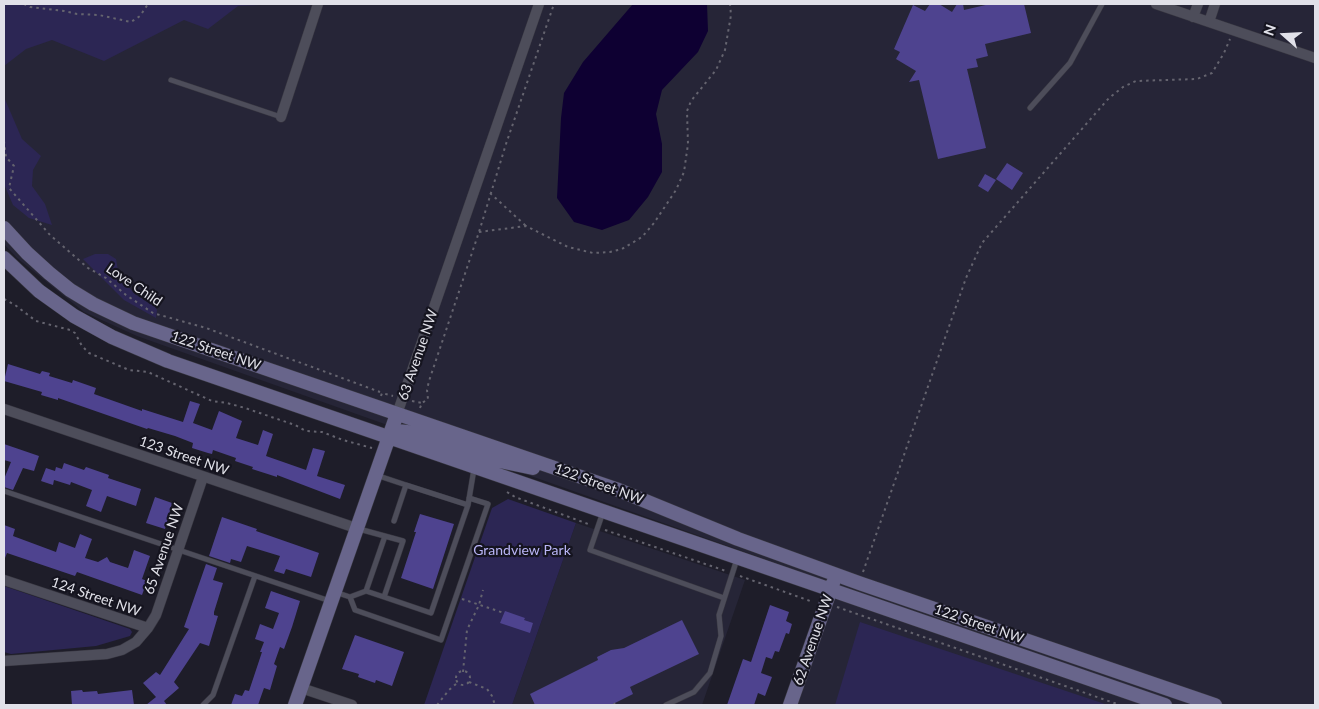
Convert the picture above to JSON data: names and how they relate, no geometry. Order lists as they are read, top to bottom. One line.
{"streets":{"main road":["122 Street NW","63 Avenue NW","62 Avenue NW"],"street":["123 Street NW","65 Avenue NW","124 Street NW"],"path":["Love Child"]},"crossings":[["122 Street NW","63 Avenue NW"],["122 Street NW","62 Avenue NW"],["63 Avenue NW","123 Street NW"],["123 Street NW","65 Avenue NW"],["65 Avenue NW","124 Street NW"]],"parks":["Grandview Park"],"north":"left"}
